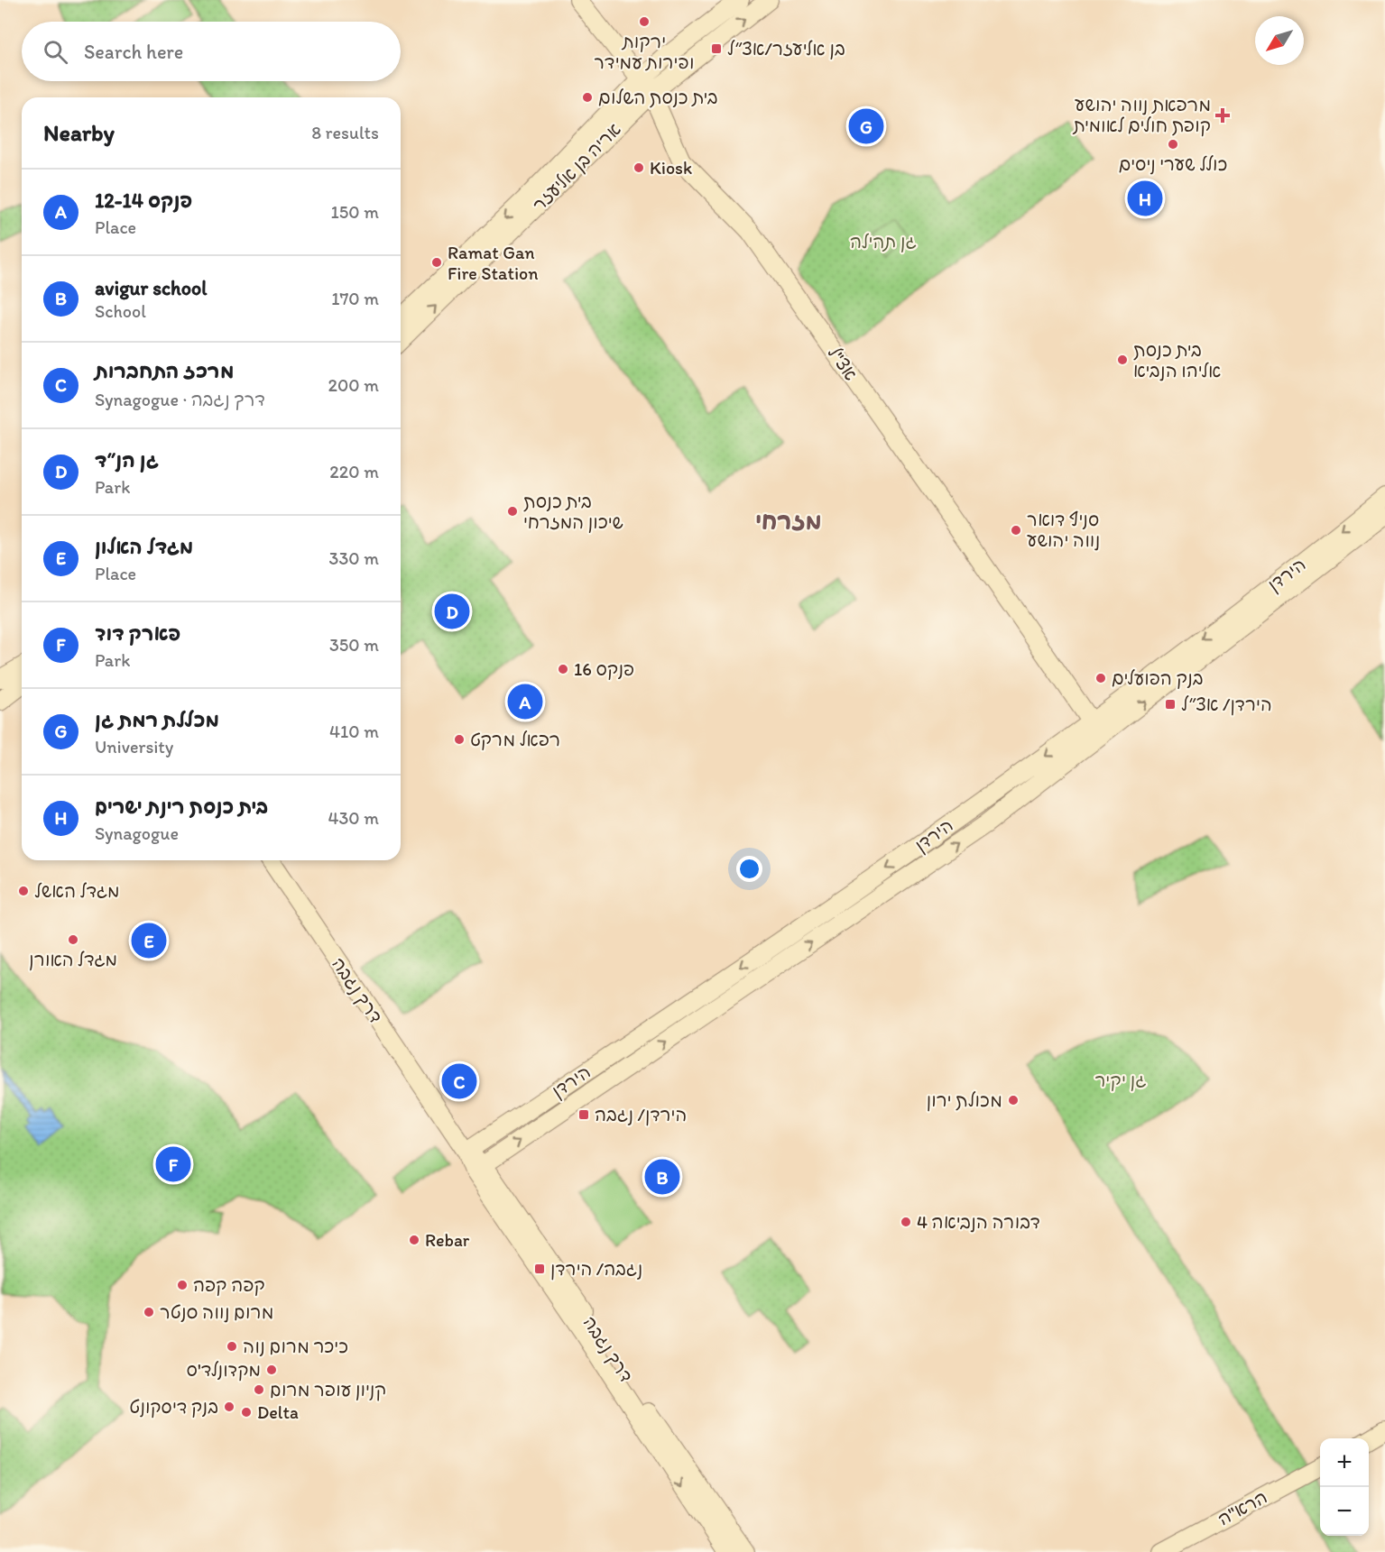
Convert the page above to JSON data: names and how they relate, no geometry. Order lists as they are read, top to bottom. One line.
{"streets":{"street":["אריה בן אליעזר","אצ\"ל","הירדן","דרך נגבה","הרא\"ה"]},"crossings":[["אריה בן אליעזר","אצ\"ל"],["אצ\"ל","הירדן"],["הירדן","דרך נגבה"]],"districts":["מזרחי"],"parks":["גן תהילה","גן יקיר"],"places":{"other":["ירקות ופירות עמידר","בית כנסת השלום","כולל שערי ניסים","Kiosk","Ramat Gan Fire Station","בית כנסת אליהו הנביא","בית כנסת שיכון המזרחי","סניף דואר נווה יהושע","פנקס 16","בנק הפועלים","רפאל מרקט","מגדל האשל","מגדל האורן","מכולת ירון","דבורה הנביאה 4","Rebar","קפה קפה","מרום נווה סנטר","כיכר מרום נוה","מקדונלד'ס","קניון עופר מרום","בנק דיסקונט","Delta"],"transit":["בן אליעזר/אצ״ל","הירדן/ אצ״ל","הירדן/ נגבה","נגבה/ הירדן"],"health":["מרפאת נווה יהושע קופת חולים לאומית"]},"north":"bottom left","page":{"search":"Search here","heading":["Nearby","8 results"],"pins":["G","H","D","A","E","C","F","B"],"list":[{"mark":"A","name":"פנקס 12-14","note":"Place","value":"150 m"},{"mark":"B","name":"avigur school","note":"School","value":"170 m"},{"mark":"C","name":"מרכז התחברות","note":"Synagogue · דרך נגבה","value":"200 m"},{"mark":"D","name":"גן הנ״ד","note":"Park","value":"220 m"},{"mark":"E","name":"מגדל האלון","note":"Place","value":"330 m"},{"mark":"F","name":"פארק דוד","note":"Park","value":"350 m"},{"mark":"G","name":"מכללת רמת גן","note":"University","value":"410 m"},{"mark":"H","name":"בית כנסת רינת ישרים","note":"Synagogue","value":"430 m"}],"map_buttons":["+","−"]}}
